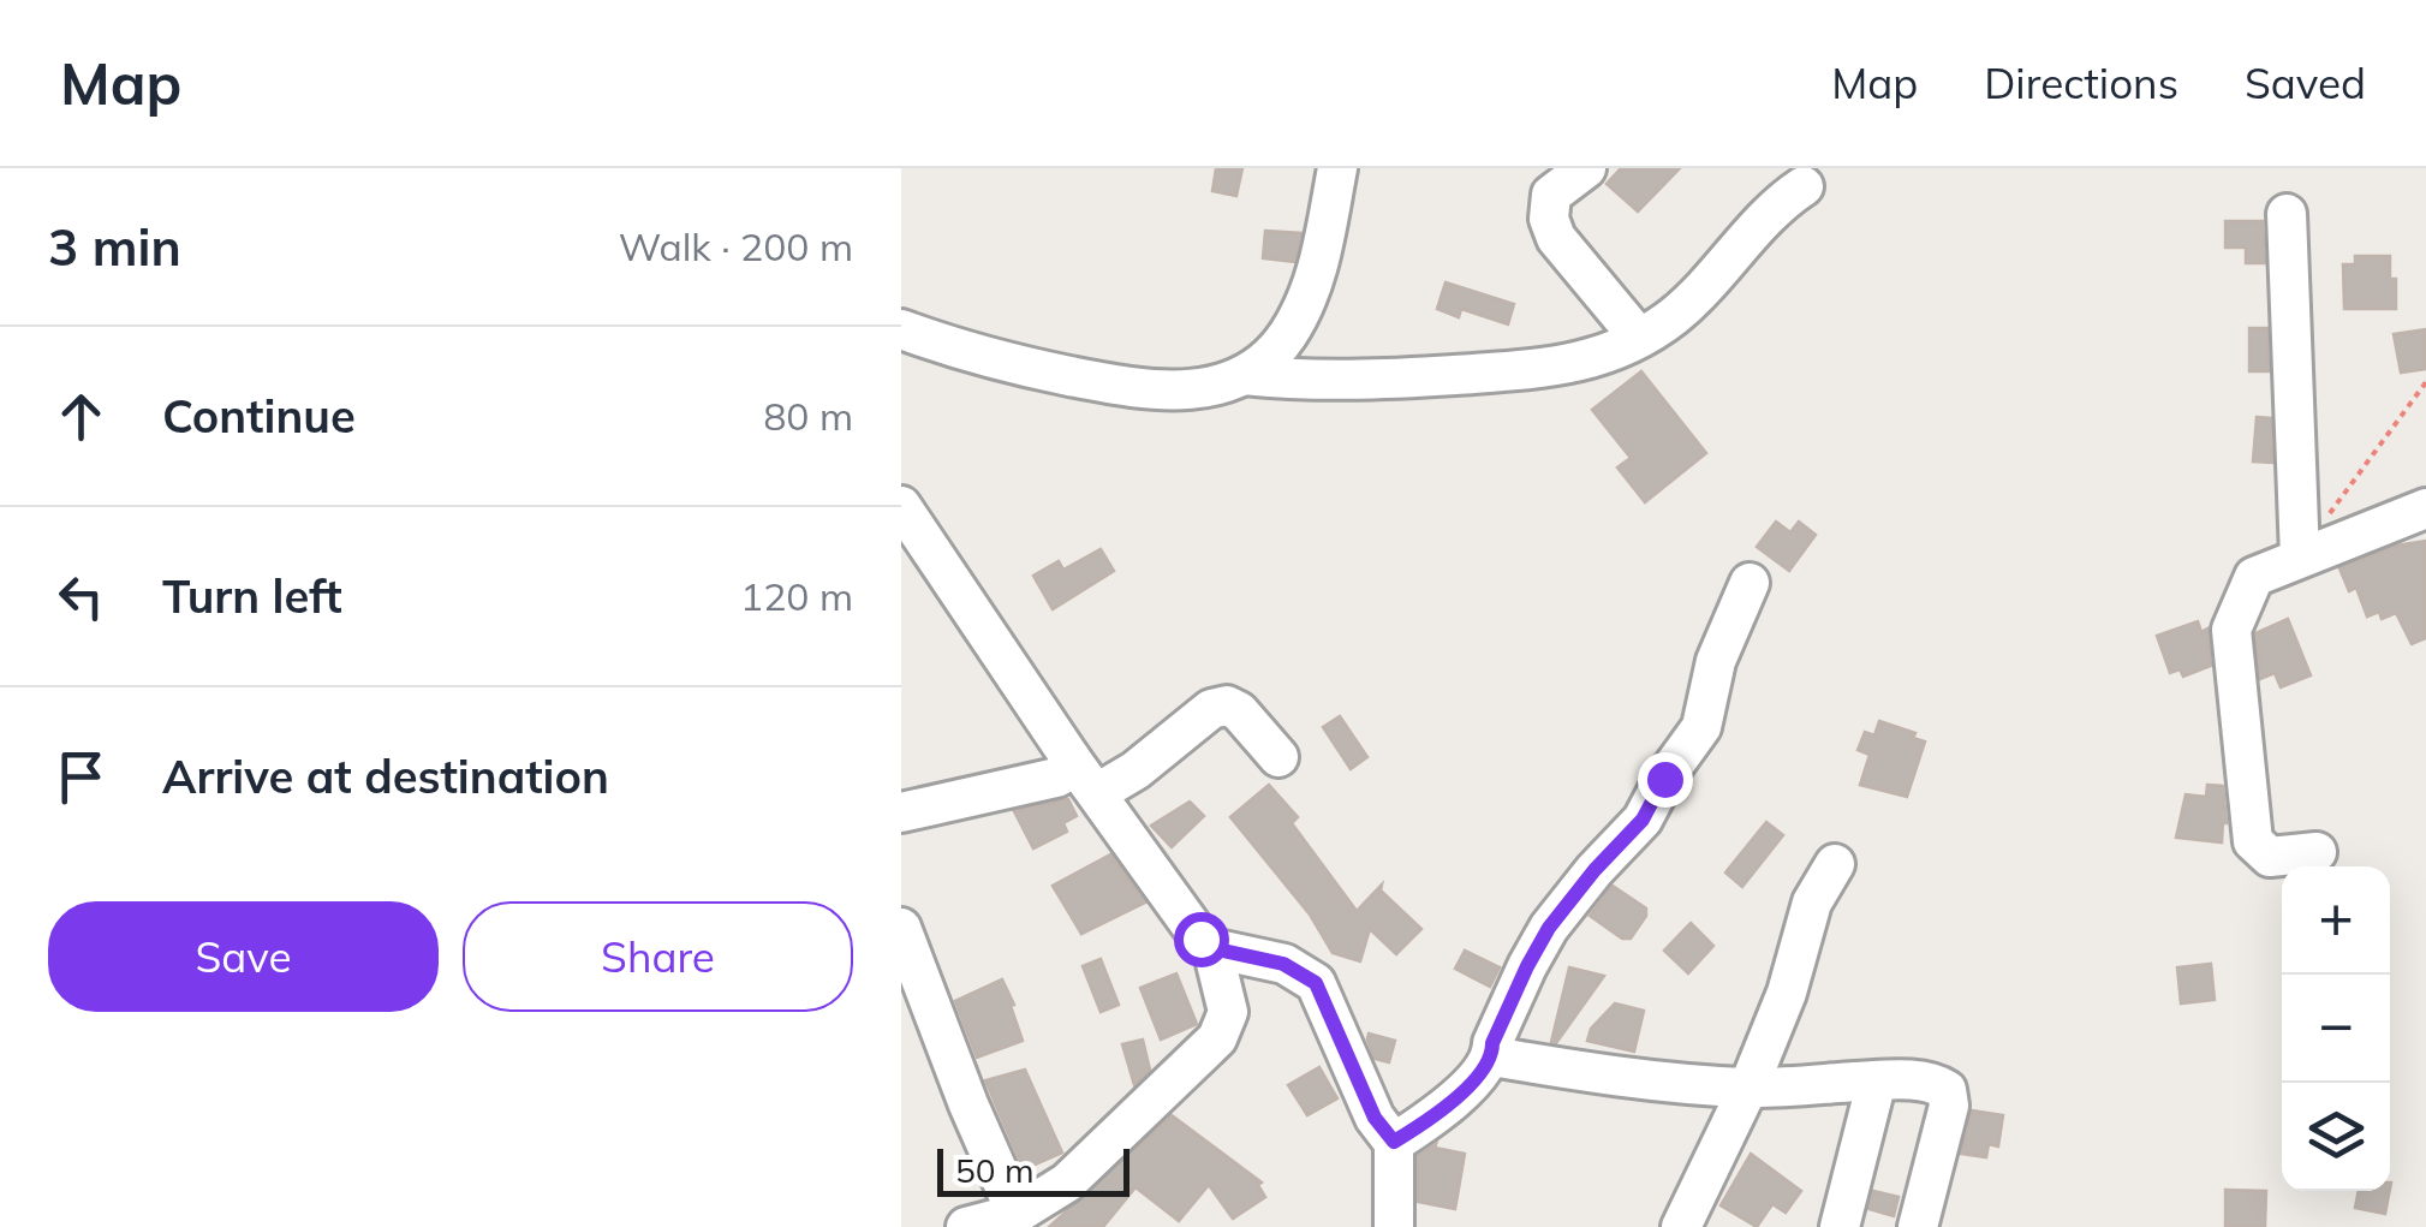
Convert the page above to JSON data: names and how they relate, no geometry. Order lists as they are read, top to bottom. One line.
{"scale_bar":"50 m","page":{"header":"Map","nav":["Map","Directions","Saved"],"heading":["3 min","Walk · 200 m"],"list":[["Continue","80 m"],["Turn left","120 m"],"Arrive at destination"],"buttons":["Save","Share"],"map_buttons":["+","−"],"scale":"50 m"}}
